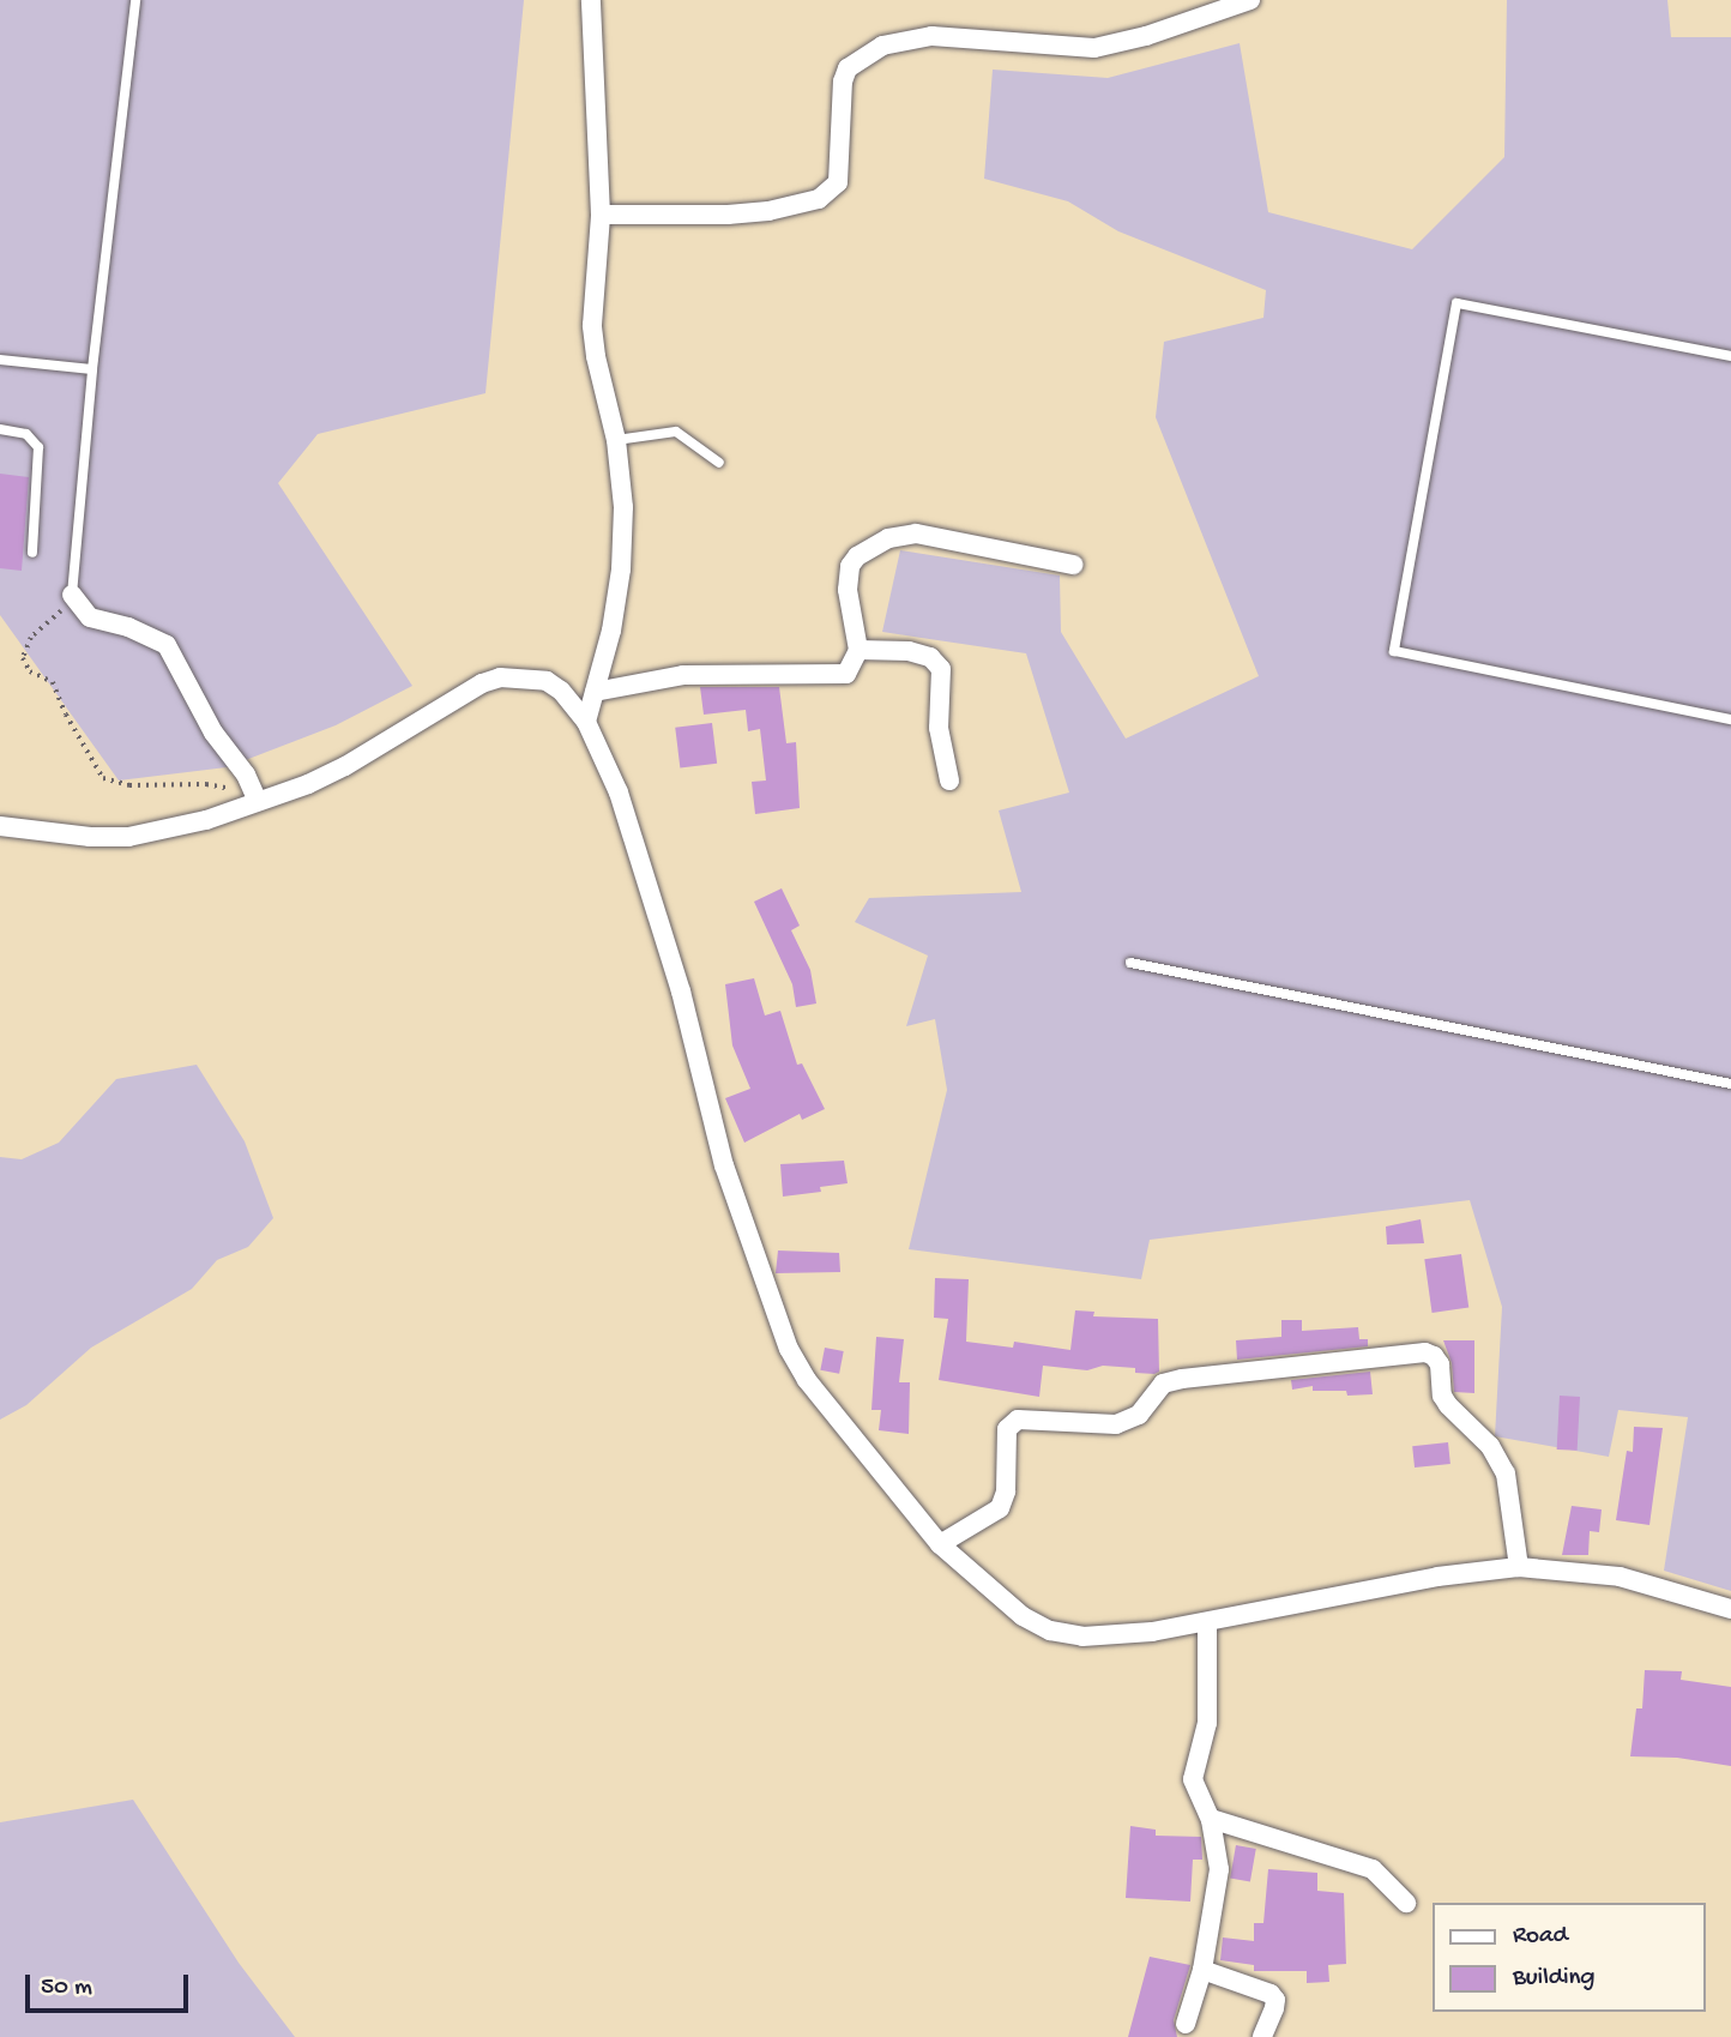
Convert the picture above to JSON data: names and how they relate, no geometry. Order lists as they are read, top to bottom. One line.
{"legend":["Road","Building"],"scale_bar":"50 m"}
